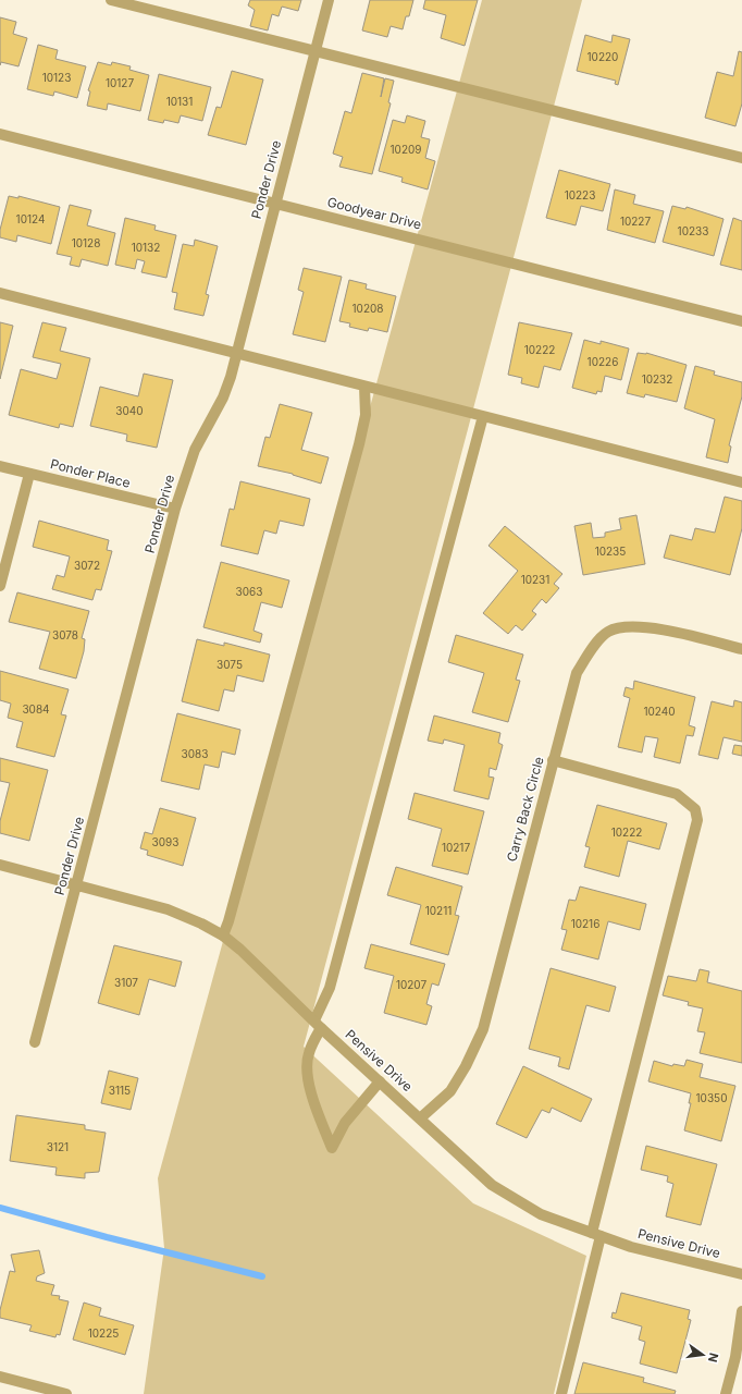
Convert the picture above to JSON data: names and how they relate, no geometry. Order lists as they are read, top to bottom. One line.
{"streets":{"street":["Ponder Drive","Goodyear Drive","Ponder Place","Carry Back Circle","Pensive Drive"]},"crossings":[["Ponder Drive","Goodyear Drive"],["Ponder Drive","Ponder Place"],["Ponder Drive","Pensive Drive"],["Carry Back Circle","Pensive Drive"]],"house_numbers":["10220","10123","10127","10131","10209","10223","10124","10227","10233","10128","10132","10208","10222","10226","10232","3040","10235","3072","10231","3063","3078","3075","3084","10240","3083","10222","3093","10217","10211","10216","3107","10207","3115","10350","3121","10225"],"north":"right"}
